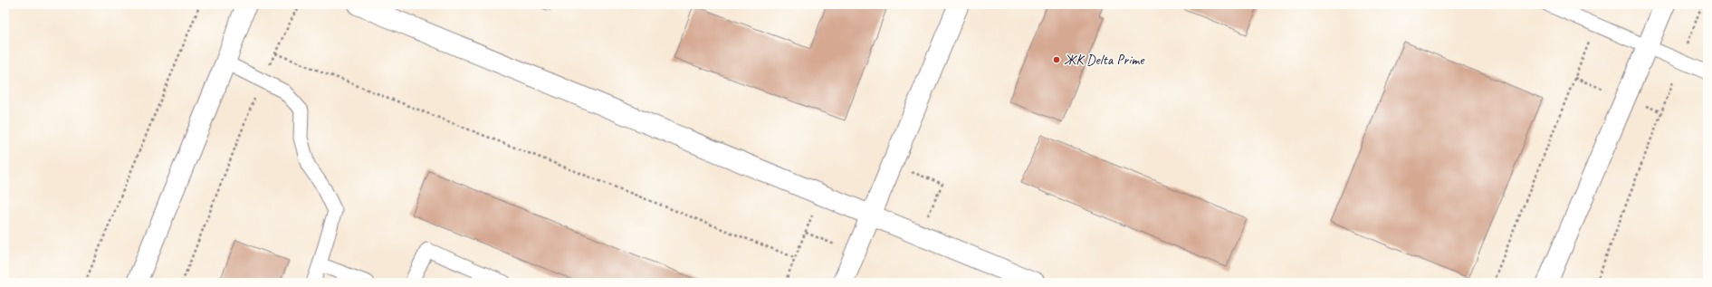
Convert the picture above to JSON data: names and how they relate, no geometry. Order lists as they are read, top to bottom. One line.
{"places":["ЖК Delta Prime"]}
